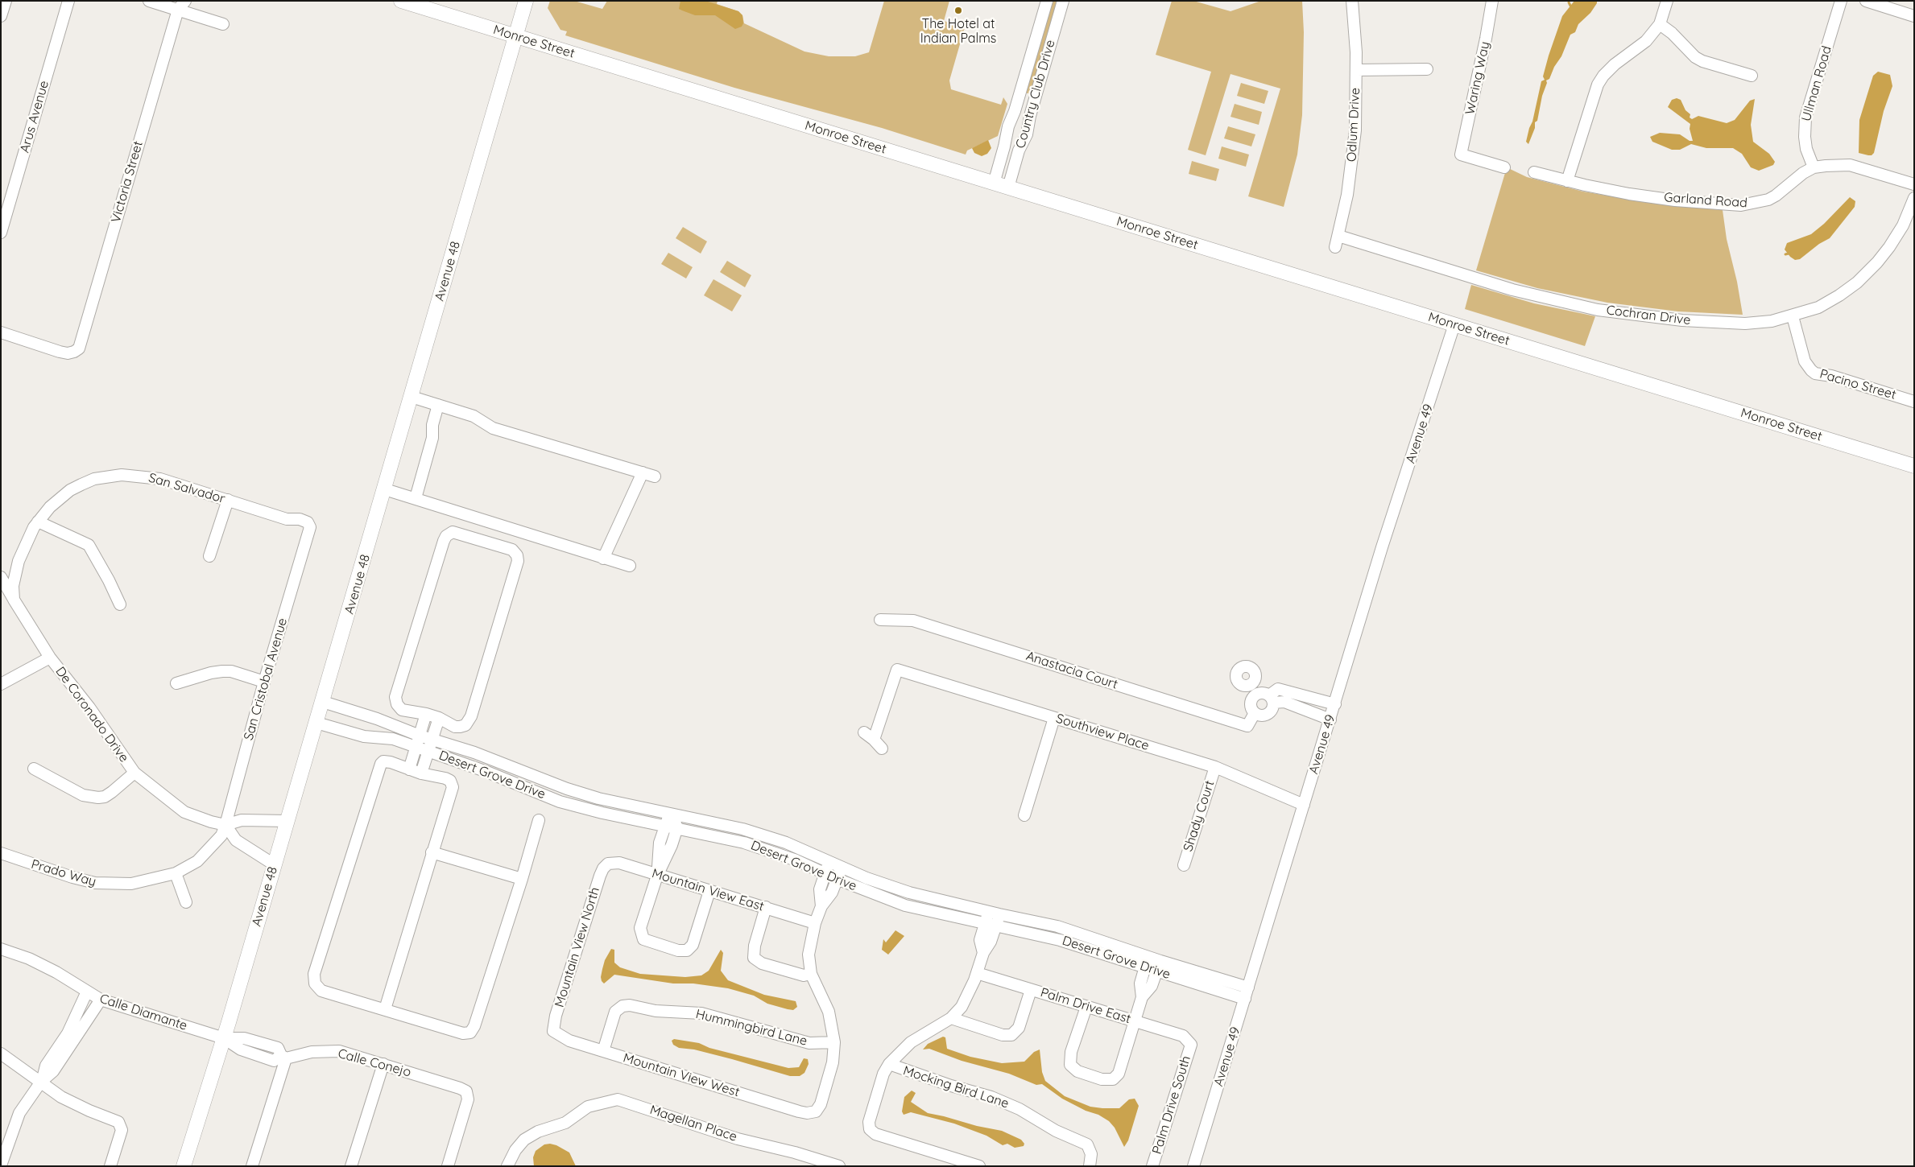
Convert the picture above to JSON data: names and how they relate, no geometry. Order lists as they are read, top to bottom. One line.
{"streets":{"main road":["Monroe Street","Avenue 48"],"street":["Waring Way","Ullman Road","Country Club Drive","Arus Avenue","Odlum Drive","Victoria Street","Garland Road","Cochran Drive","Pacino Street","Avenue 49","San Salvador","Anastacia Court","San Cristobal Avenue","De Coronado Drive","Southview Place","Desert Grove Drive","Shady Court","Prado Way","Mountain View East","Mountain View North","Palm Drive East","Calle Diamante","Hummingbird Lane","Calle Conejo","Mountain View West","Mocking Bird Lane","Palm Drive South","Magellan Place"]},"crossings":[["Monroe Street","Country Club Drive"],["Monroe Street","Avenue 48"],["Monroe Street","Avenue 49"],["Ullman Road","Garland Road"],["Odlum Drive","Cochran Drive"],["Avenue 48","De Coronado Drive"],["Avenue 48","Desert Grove Drive"],["Avenue 48","Calle Diamante"],["Avenue 48","Calle Conejo"],["Cochran Drive","Pacino Street"],["Avenue 49","Southview Place"],["Avenue 49","Desert Grove Drive"],["San Salvador","San Cristobal Avenue"],["San Salvador","De Coronado Drive"],["San Cristobal Avenue","De Coronado Drive"],["San Cristobal Avenue","Prado Way"],["De Coronado Drive","Prado Way"],["Southview Place","Shady Court"],["Mountain View East","Mountain View North"],["Mountain View North","Mountain View West"],["Palm Drive East","Palm Drive South"],["Calle Diamante","Calle Conejo"],["Hummingbird Lane","Mountain View West"]],"places":["The Hotel at Indian Palms"]}
